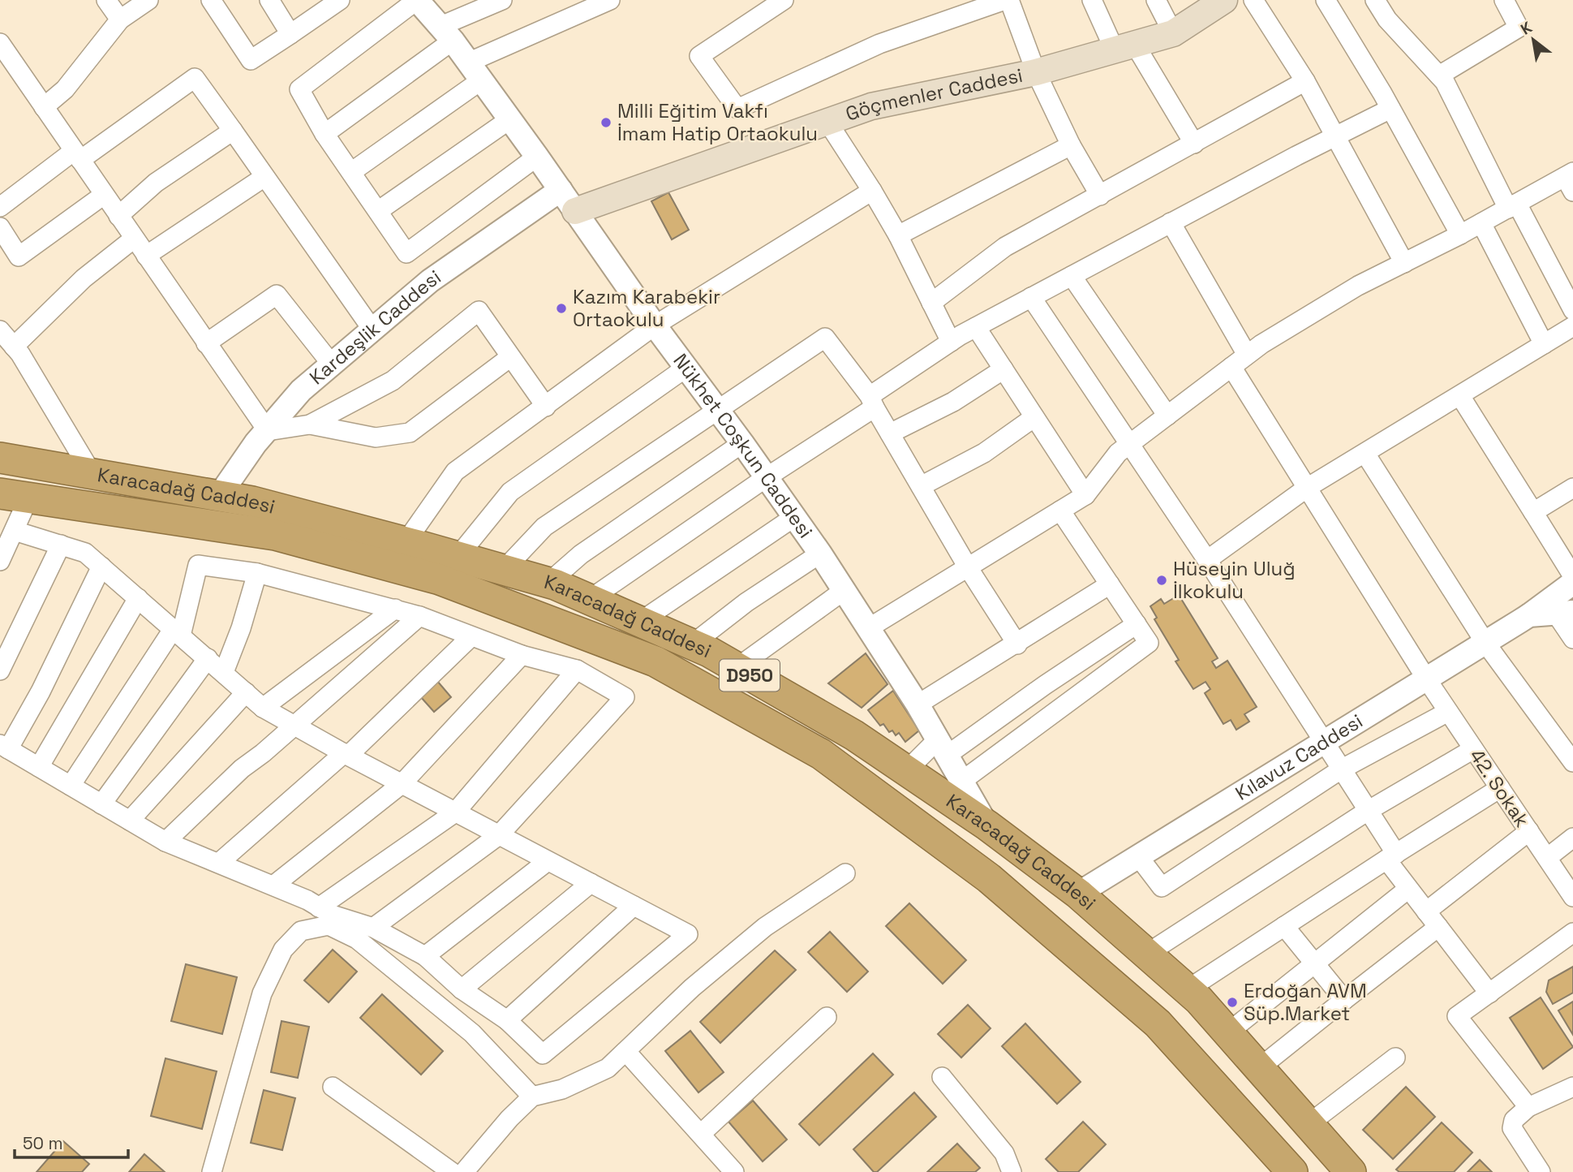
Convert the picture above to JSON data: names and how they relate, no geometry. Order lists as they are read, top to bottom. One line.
{"streets":{"highway":["Karacadağ Caddesi","D950"],"main road":["Göçmenler Caddesi"],"street":["Kardeşlik Caddesi","Nükhet Coşkun Caddesi","Kılavuz Caddesi","42. Sokak"]},"crossings":[["Göçmenler Caddesi","Nükhet Coşkun Caddesi"],["Kardeşlik Caddesi","Nükhet Coşkun Caddesi"],["Kardeşlik Caddesi","Karacadağ Caddesi"],["Nükhet Coşkun Caddesi","Karacadağ Caddesi"],["Karacadağ Caddesi","Kılavuz Caddesi"],["Kılavuz Caddesi","42. Sokak"]],"places":["Milli Eğitim Vakfı İmam Hatip Ortaokulu","Kazım Karabekir Ortaokulu","Hüseyin Uluğ İlkokulu","Erdoğan AVM Süp.Market"],"scale_bar":"50 m","north":"top left"}
